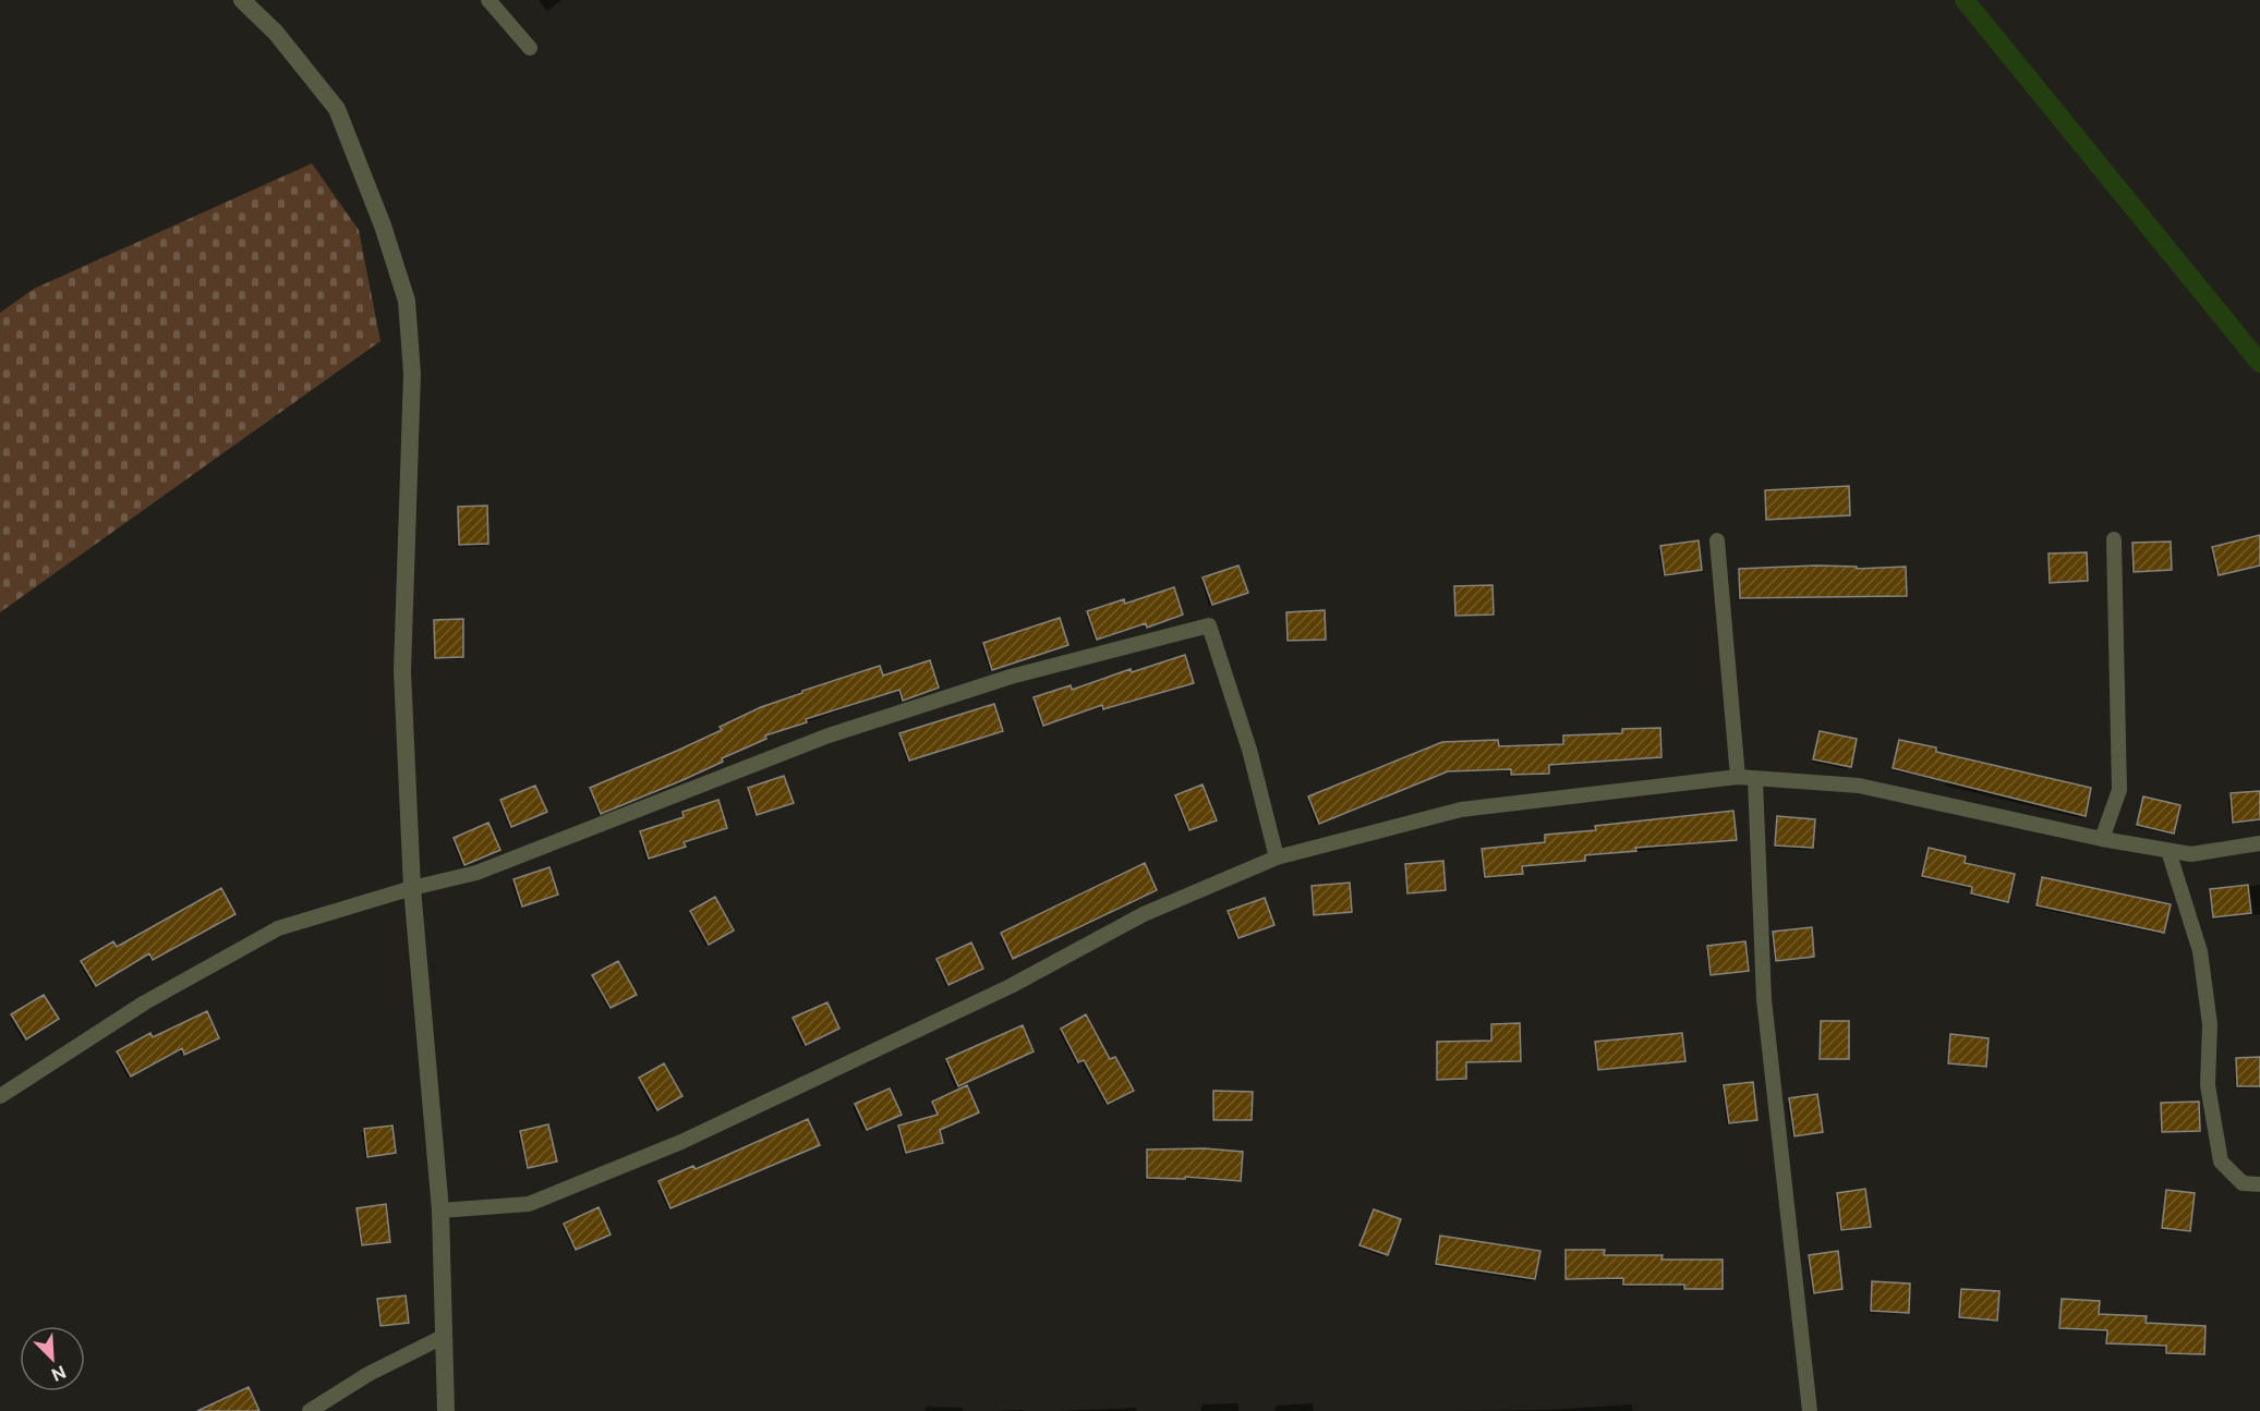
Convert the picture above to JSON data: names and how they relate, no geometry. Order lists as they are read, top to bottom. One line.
{"north":"bottom right"}
